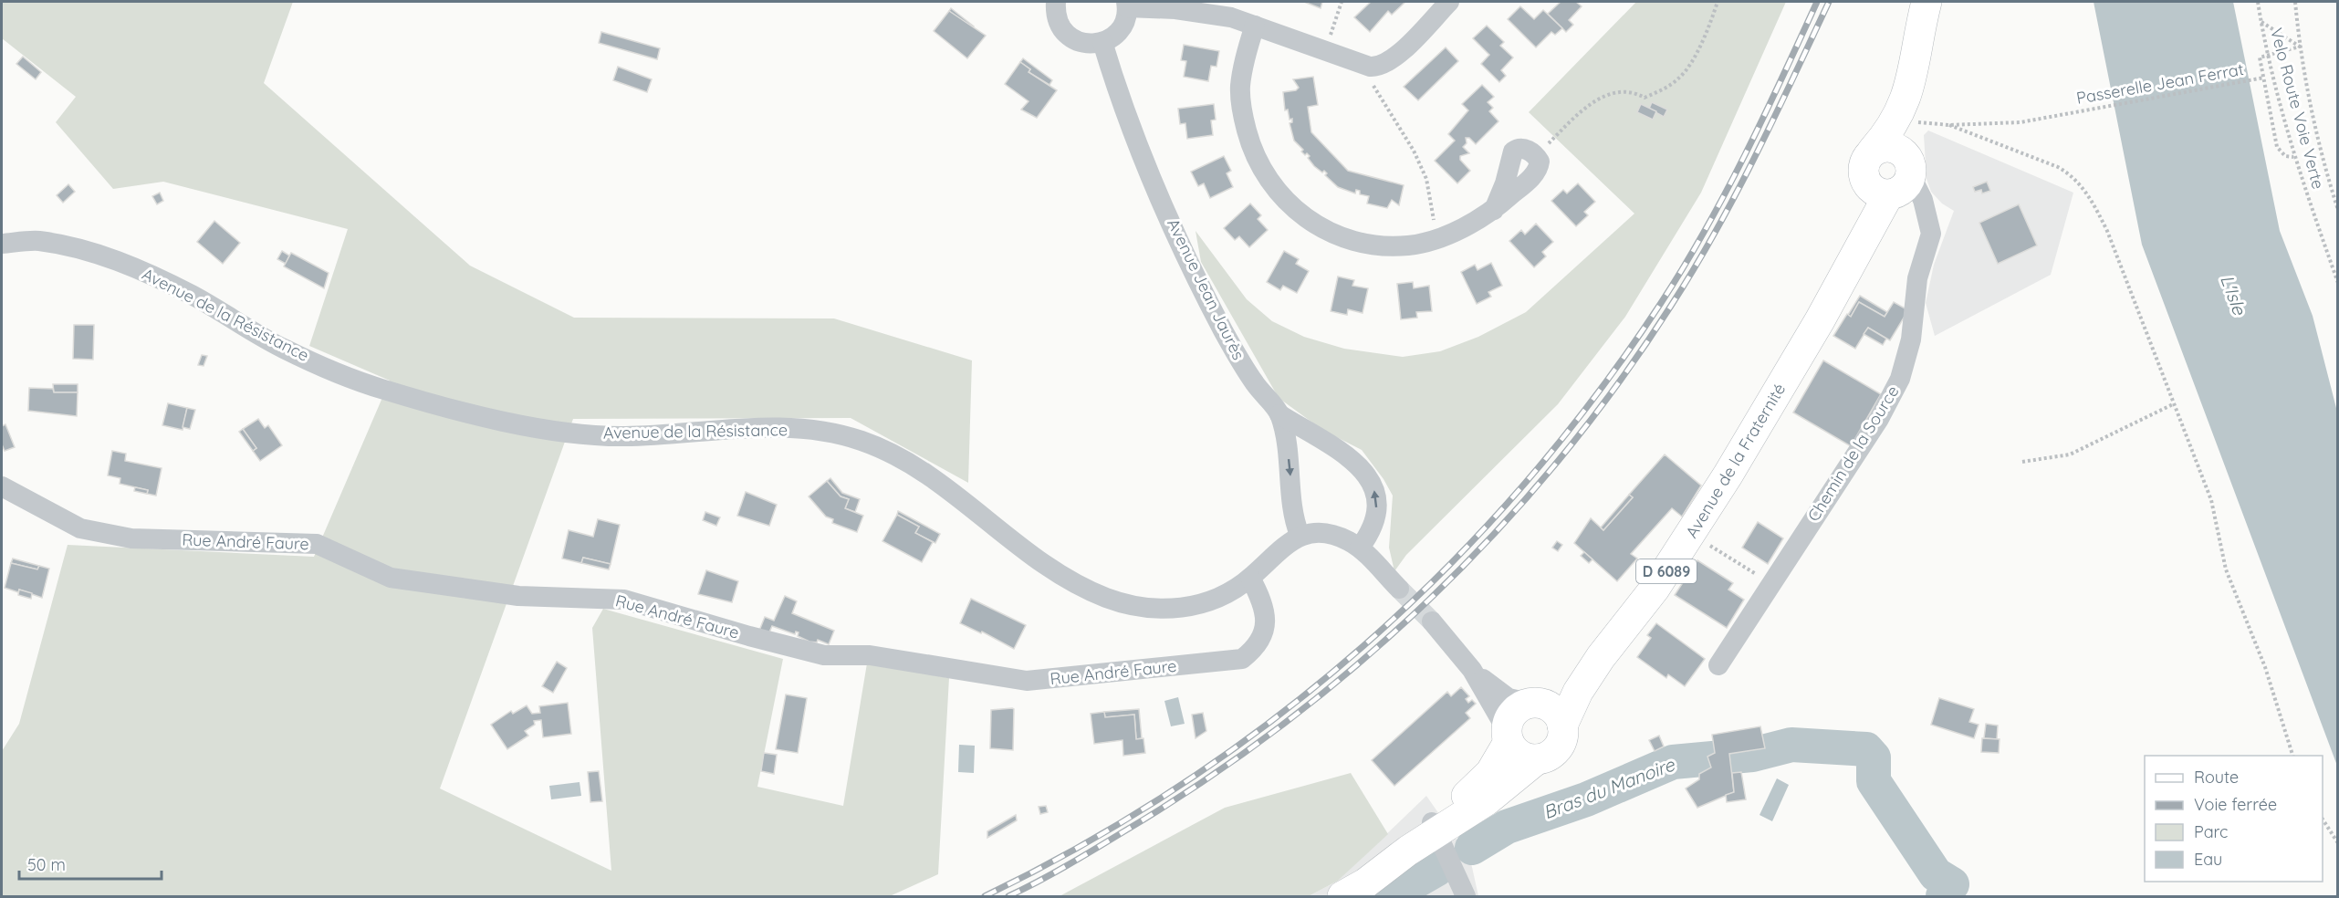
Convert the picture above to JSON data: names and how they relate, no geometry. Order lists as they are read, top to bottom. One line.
{"streets":{"main road":["Avenue de la Fraternité","D 6089"],"street":["Avenue Jean Jaurès","Avenue de la Résistance","Chemin de la Source","Rue André Faure"],"path":["Passerelle Jean Ferrat","Velo Route Voie Verte"]},"crossings":[["Avenue Jean Jaurès","Avenue de la Résistance"],["Avenue de la Résistance","Rue André Faure"],["Chemin de la Source","Avenue de la Fraternité"],["Chemin de la Source","D 6089"],["Avenue de la Fraternité","D 6089"]],"water":["L'Isle","Bras du Manoire"],"legend":["Route","Voie ferrée","Parc","Eau"],"scale_bar":"50 m"}
